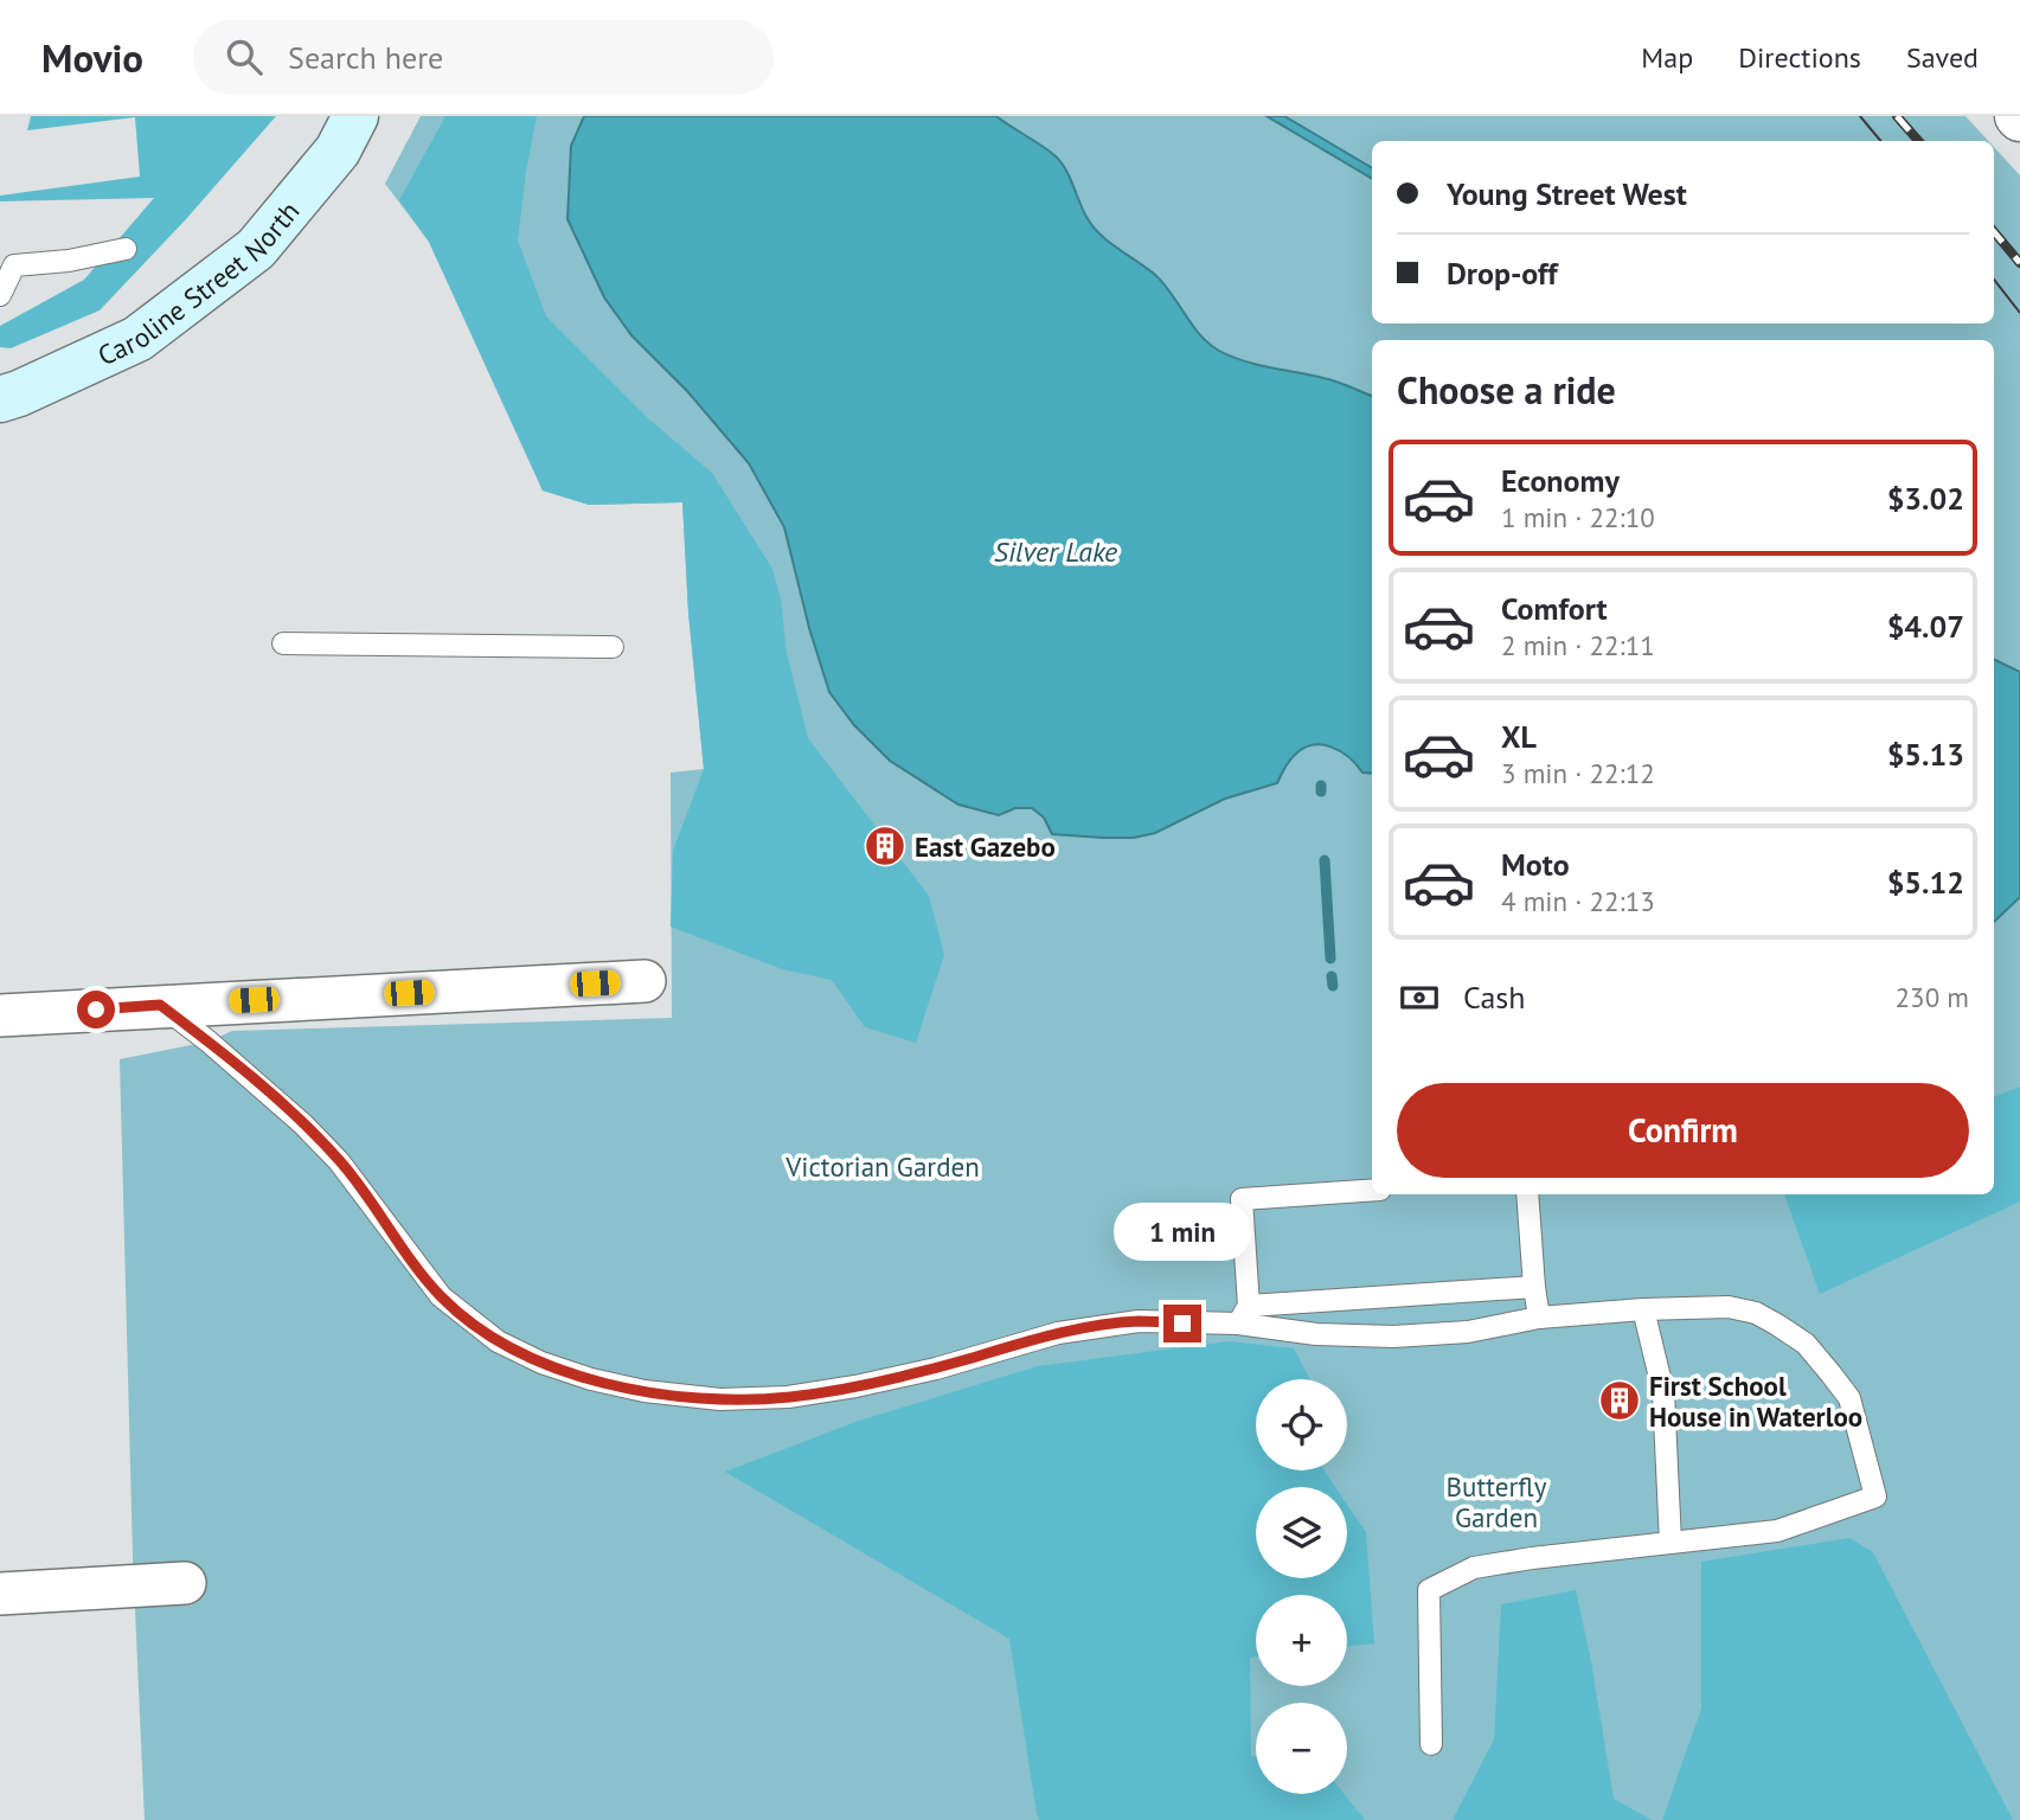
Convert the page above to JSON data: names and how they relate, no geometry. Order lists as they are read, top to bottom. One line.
{"streets":{"main road":["Caroline Street North"]},"water":["Silver Lake"],"parks":["Victorian Garden","Butterfly Garden"],"places":{"building":["East Gazebo","First School House in Waterloo"]},"page":{"header":"Movio","search":"Search here","nav":["Map","Directions","Saved"],"banner":["Young Street West","Drop-off"],"heading":"Choose a ride","list":[{"name":"Economy","note":"1 min · 22:10","value":"$3.02"},{"name":"Comfort","note":"2 min · 22:11","value":"$4.07"},{"name":"XL","note":"3 min · 22:12","value":"$5.13"},{"name":"Moto","note":"4 min · 22:13","value":"$5.12"}],"pay":["Cash","230 m"],"buttons":"Confirm","bubble":"1 min","map_buttons":["+","−"]}}
